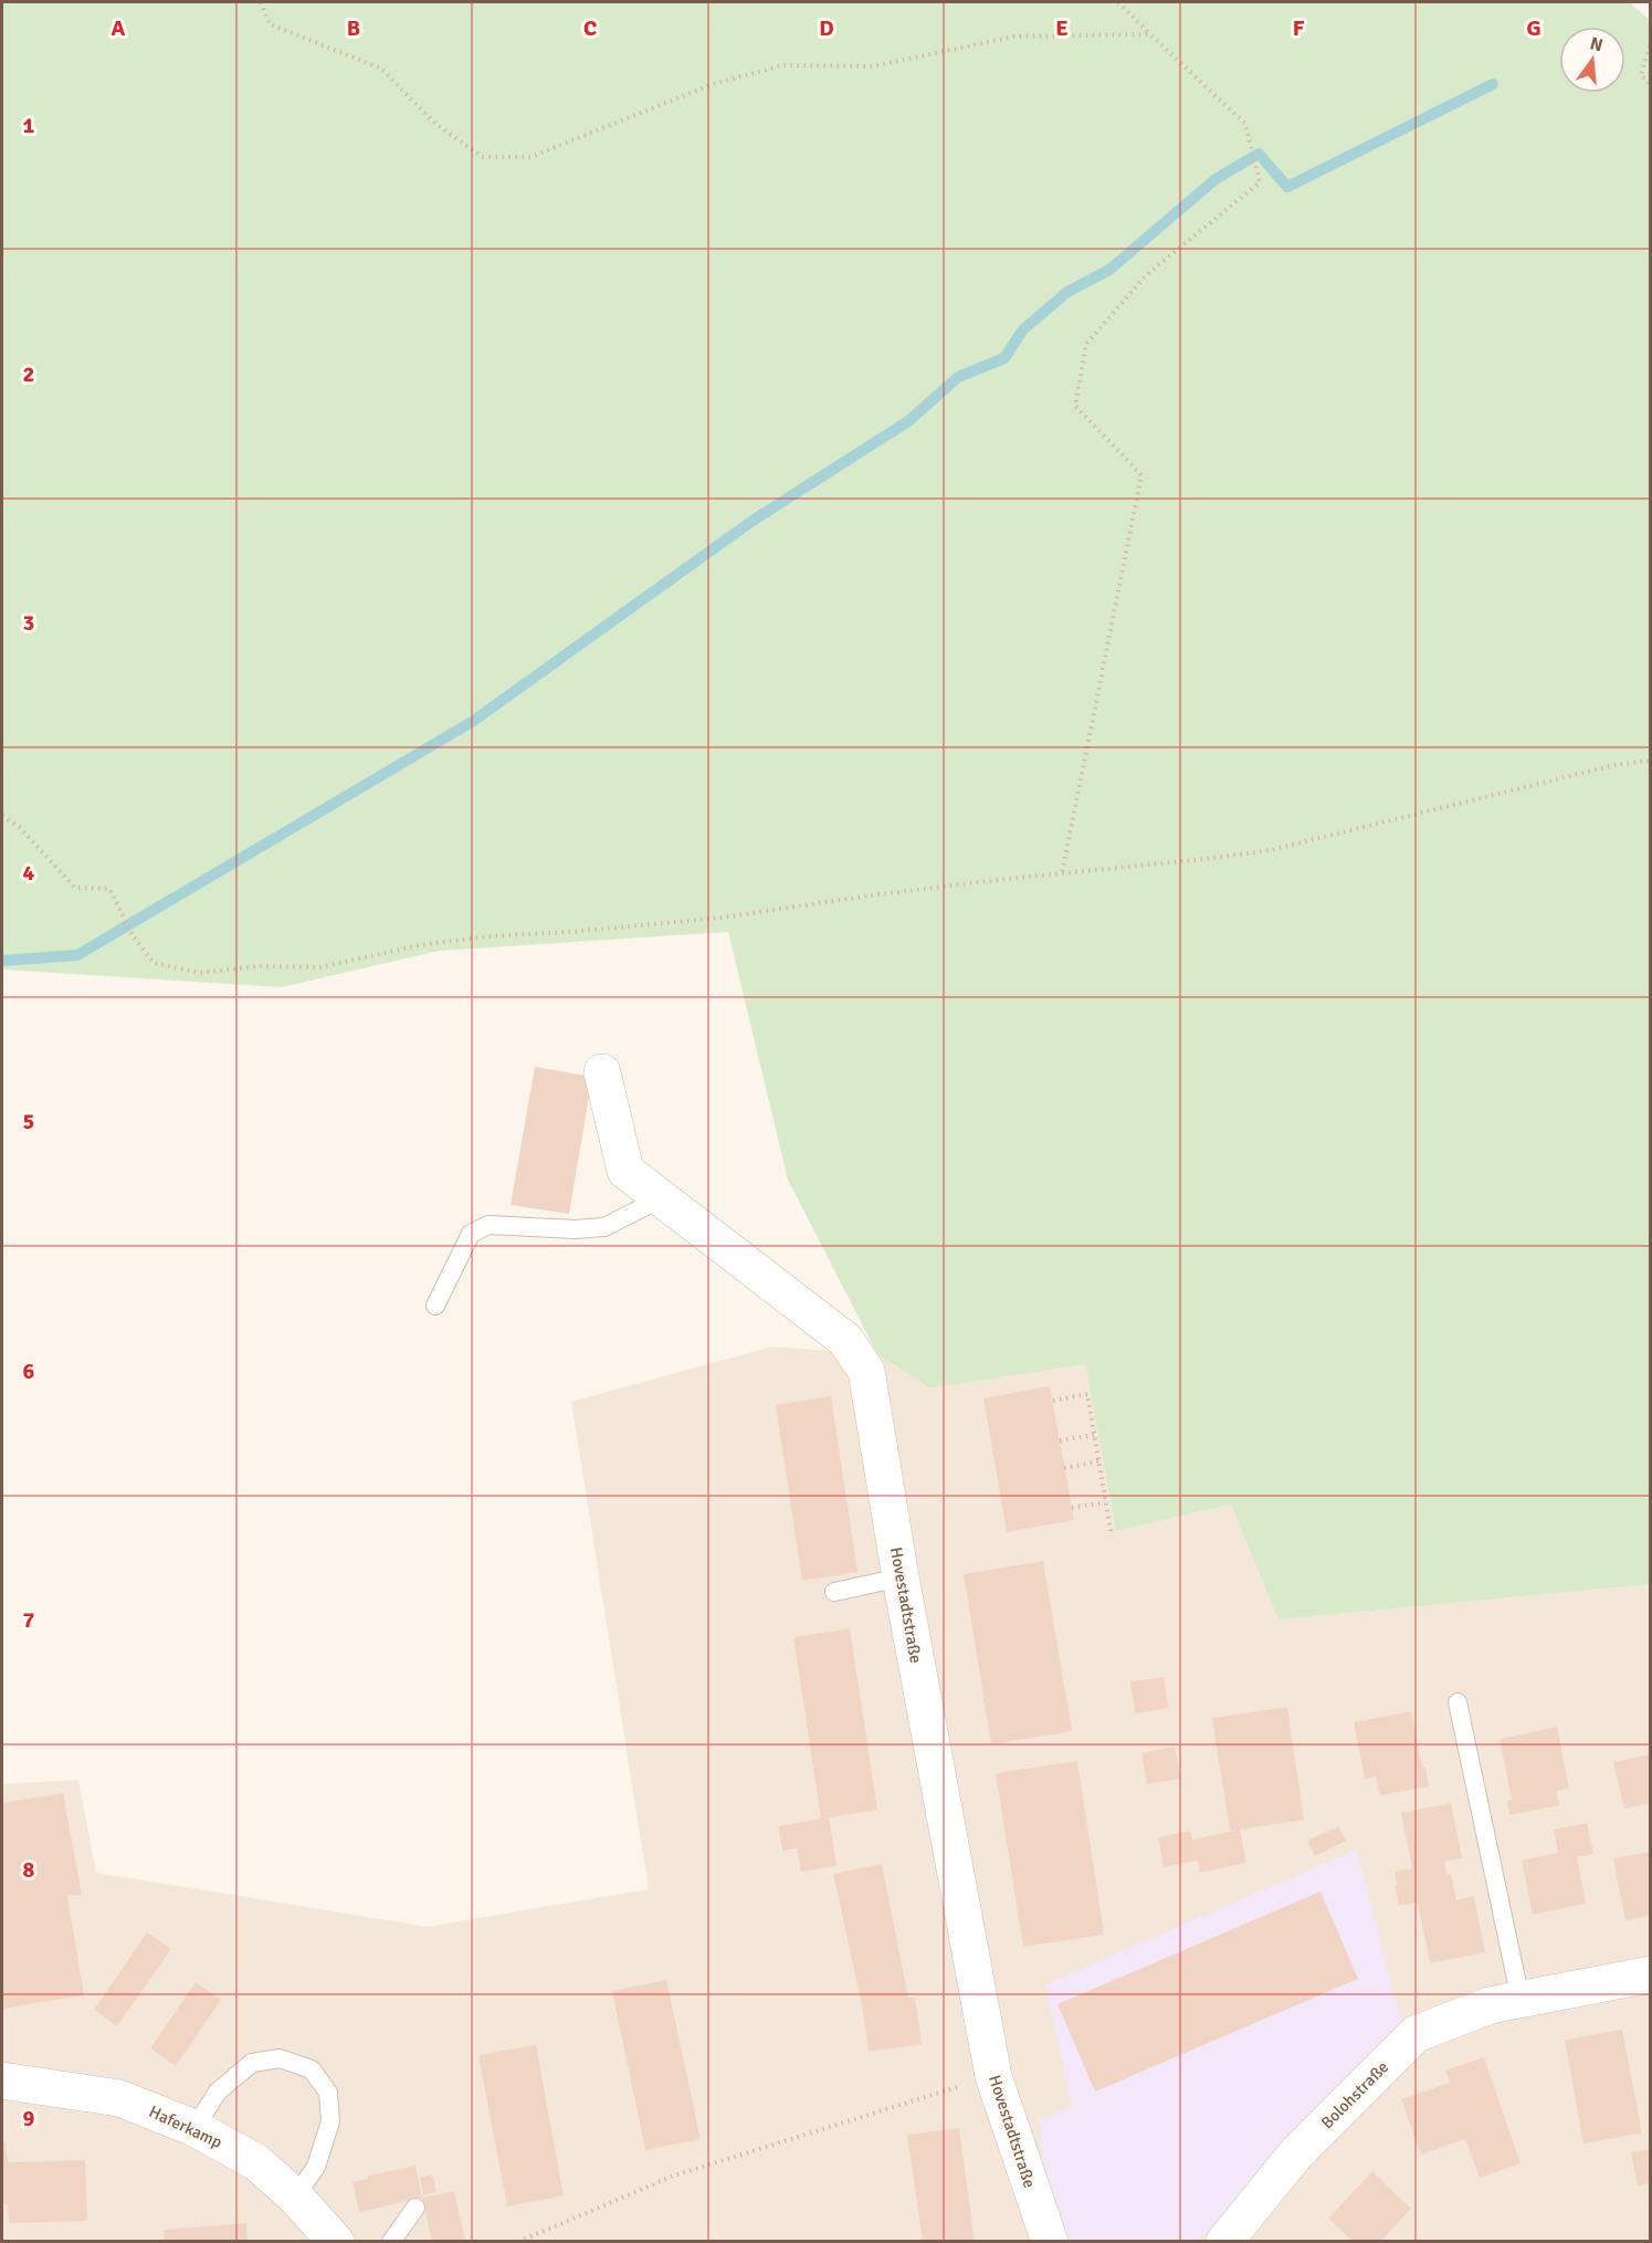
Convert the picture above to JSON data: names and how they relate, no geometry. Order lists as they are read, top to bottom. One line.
{"streets":{"street":["Hovestadtstraße","Bolohstraße","Haferkamp"]},"north":"top","grid":{"columns":["A","B","C","D","E","F","G"],"rows":["1","2","3","4","5","6","7","8","9"]}}
